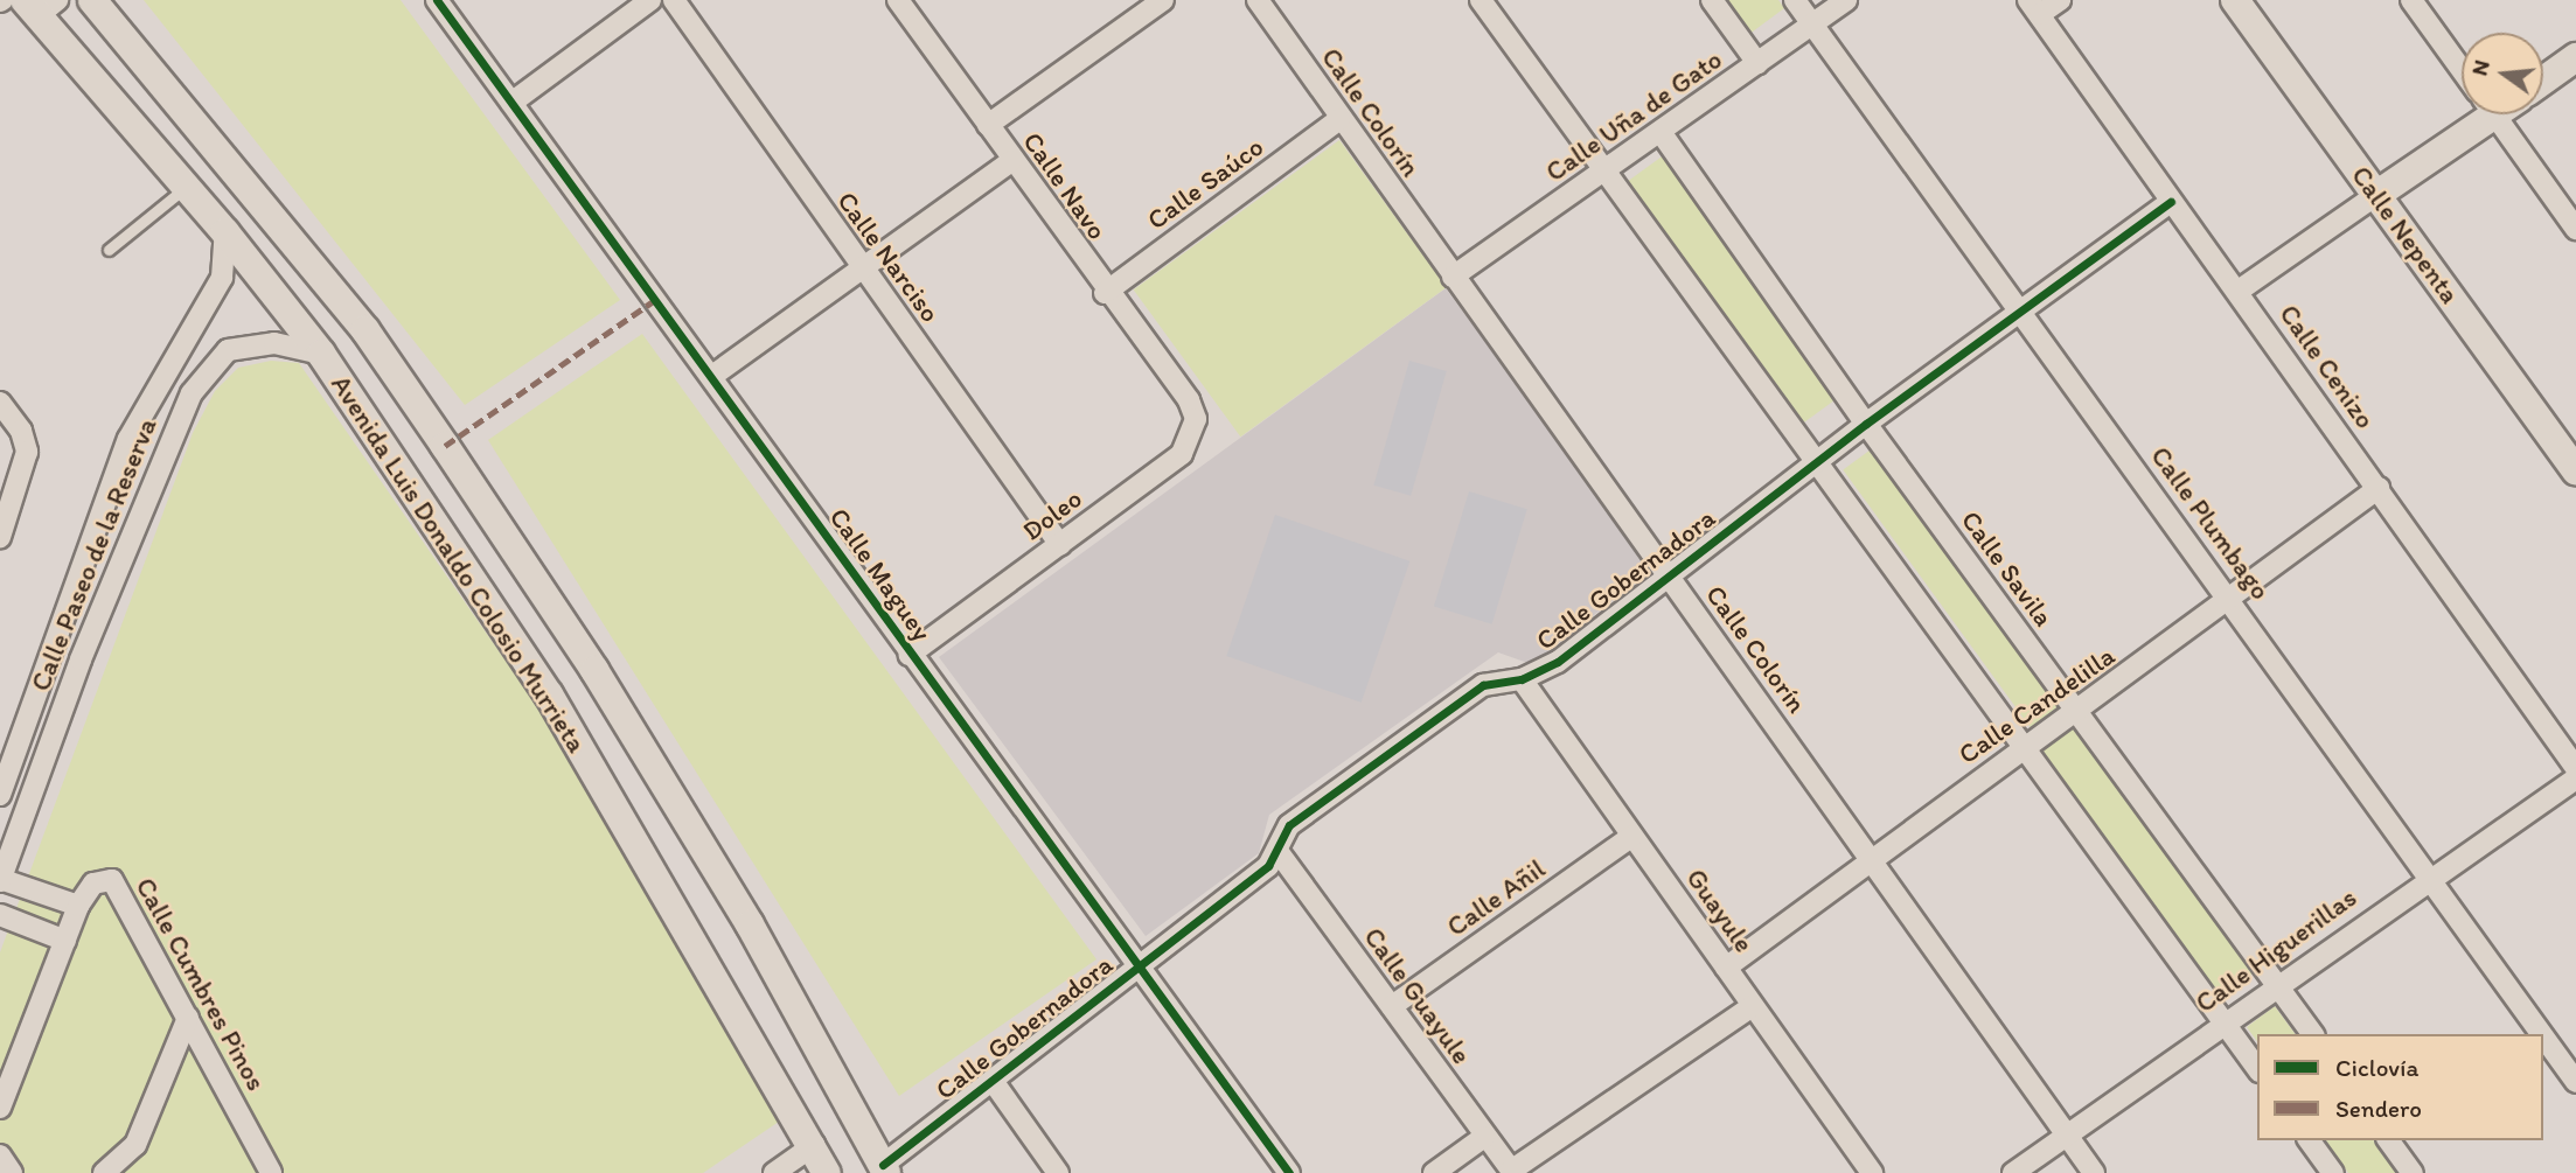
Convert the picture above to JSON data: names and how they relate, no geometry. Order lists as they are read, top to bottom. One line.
{"streets":{"main road":["Calle Nepenta","Avenida Luis Donaldo Colosio Murrieta"],"street":["Calle Colorín","Calle Uña de Gato","Calle Saúco","Calle Navo","Calle Narciso","Calle Cenizo","Doleo","Calle Plumbago","Calle Paseo de la Reserva","Calle Savila","Calle Maguey","Calle Gobernadora","Calle Candelilla","Calle Añil","Guayule","Calle Higuerillas","Calle Cumbres Pinos","Calle Guayule"]},"crossings":[["Calle Colorín","Calle Uña de Gato"],["Calle Colorín","Calle Saúco"],["Calle Colorín","Calle Gobernadora"],["Calle Colorín","Calle Candelilla"],["Calle Colorín","Calle Higuerillas"],["Calle Uña de Gato","Calle Plumbago"],["Calle Uña de Gato","Calle Savila"],["Calle Saúco","Calle Navo"],["Calle Navo","Doleo"],["Calle Narciso","Doleo"],["Calle Cenizo","Calle Gobernadora"],["Calle Cenizo","Calle Candelilla"],["Doleo","Calle Maguey"],["Calle Plumbago","Calle Gobernadora"],["Calle Plumbago","Calle Candelilla"],["Calle Plumbago","Calle Higuerillas"],["Calle Paseo de la Reserva","Avenida Luis Donaldo Colosio Murrieta"],["Avenida Luis Donaldo Colosio Murrieta","Calle Gobernadora"],["Calle Savila","Calle Gobernadora"],["Calle Savila","Calle Candelilla"],["Calle Savila","Calle Higuerillas"],["Calle Maguey","Calle Gobernadora"],["Calle Gobernadora","Guayule"],["Calle Gobernadora","Calle Guayule"],["Calle Candelilla","Guayule"],["Calle Añil","Guayule"],["Calle Añil","Calle Guayule"]],"legend":["Ciclovía","Sendero"],"north":"left"}
